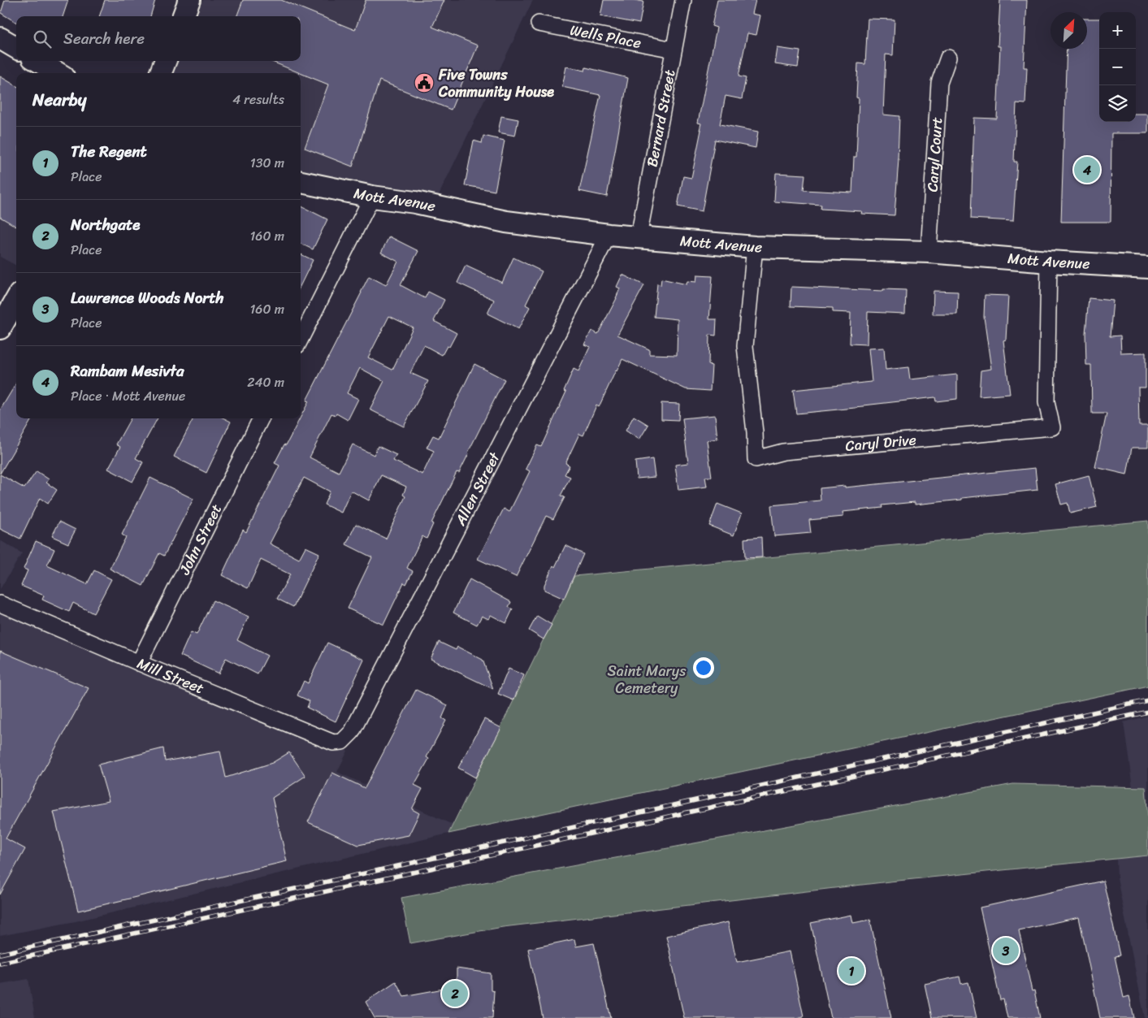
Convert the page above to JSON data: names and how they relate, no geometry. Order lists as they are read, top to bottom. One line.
{"streets":{"street":["Wells Place","Bernard Street","Caryl Court","Mott Avenue","Caryl Drive","Allen Street","John Street","Mill Street"]},"crossings":[["Wells Place","Bernard Street"],["Bernard Street","Mott Avenue"],["Caryl Court","Mott Avenue"],["Mott Avenue","Caryl Drive"],["Mott Avenue","Allen Street"],["Allen Street","Mill Street"],["John Street","Mill Street"]],"parks":["Saint Marys Cemetery"],"places":{"public building":["Five Towns Community House"]},"north":"top right","page":{"map_buttons":["+","−"],"search":"Search here","heading":["Nearby","4 results"],"list":[{"mark":"1","name":"The Regent","note":"Place","value":"130 m"},{"mark":"2","name":"Northgate","note":"Place","value":"160 m"},{"mark":"3","name":"Lawrence Woods North","note":"Place","value":"160 m"},{"mark":"4","name":"Rambam Mesivta","note":"Place · Mott Avenue","value":"240 m"}],"pins":["4","3","1","2"]}}
